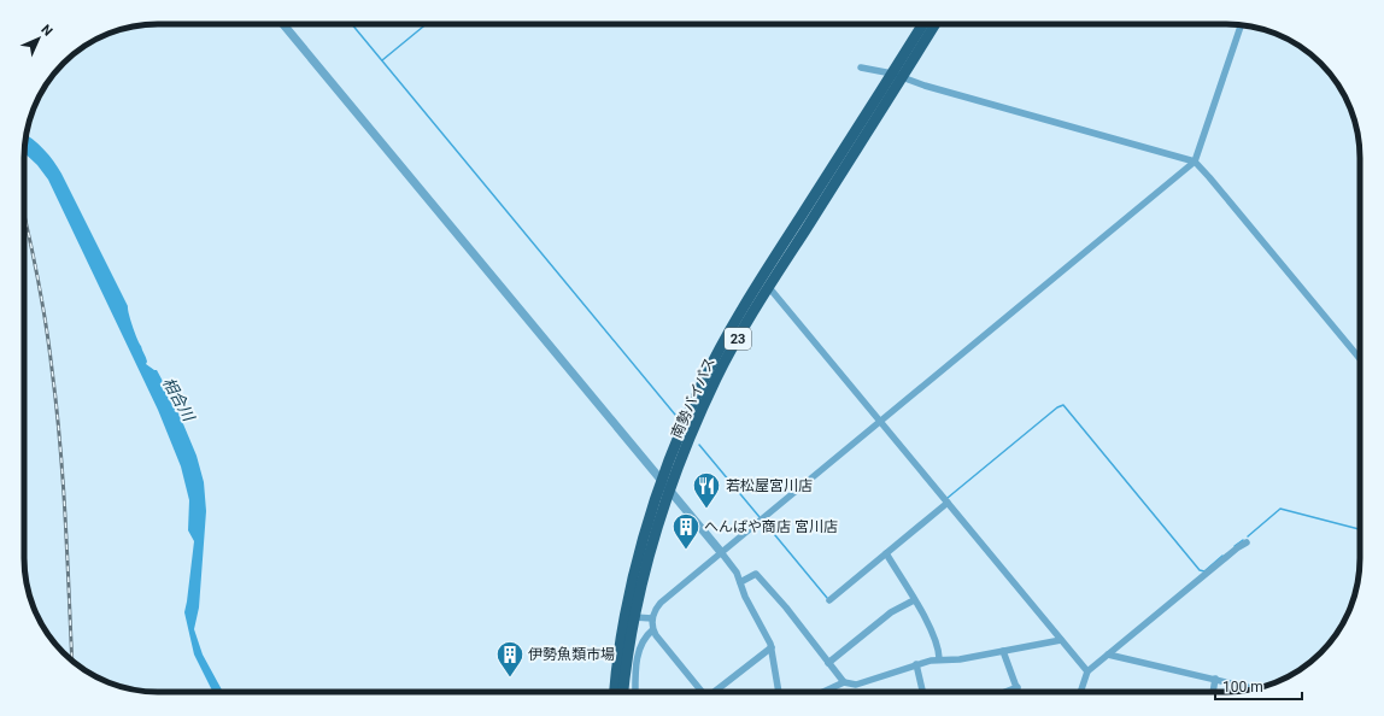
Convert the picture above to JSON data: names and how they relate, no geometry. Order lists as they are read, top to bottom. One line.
{"streets":{"highway":["23","南勢バイパス"]},"water":["相合川"],"places":{"restaurant":["若松屋宮川店"],"building":["へんばや商店 宮川店","伊勢魚類市場"]},"scale_bar":"100 m","north":"top right"}
